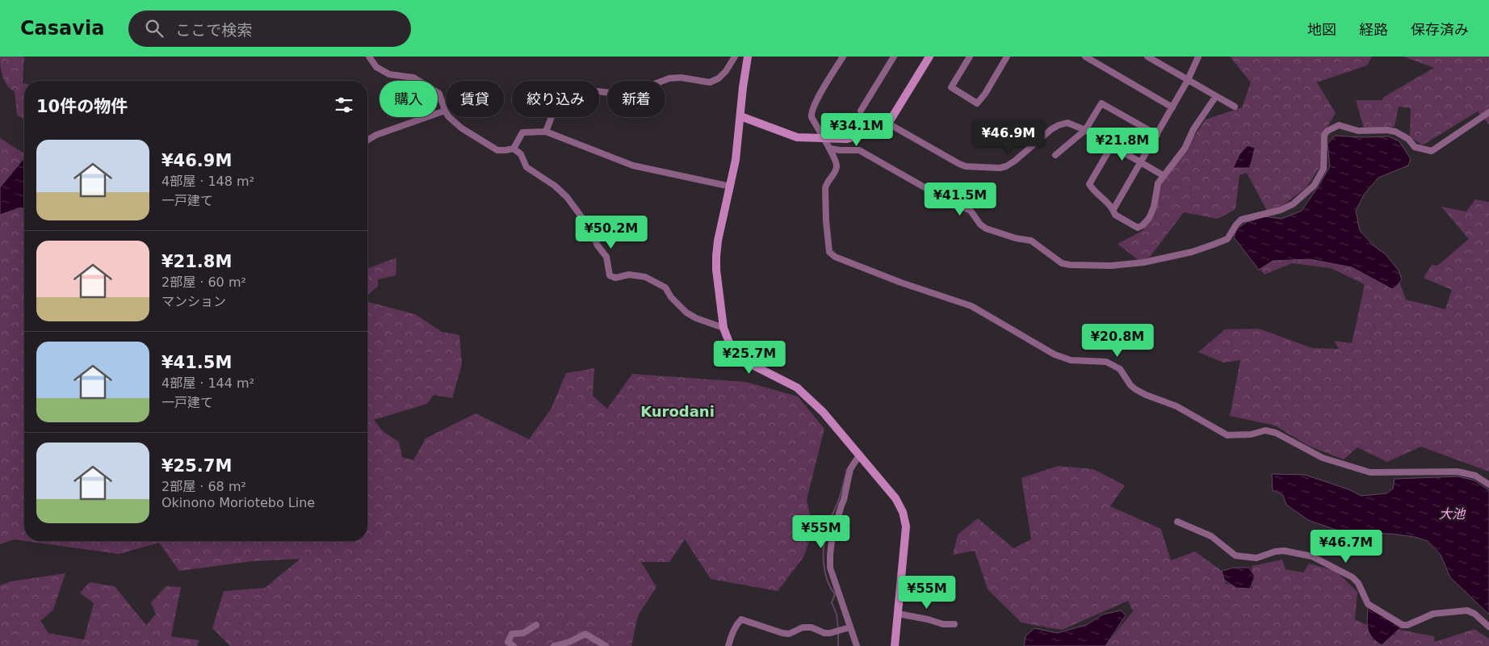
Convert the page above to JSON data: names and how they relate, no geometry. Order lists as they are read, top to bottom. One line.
{"districts":["Kurodani"],"water":["大池"],"page":{"header":"Casavia","search":"ここで検索","nav":["地図","経路","保存済み"],"chip":["購入","賃貸","絞り込み","新着"],"heading":"10件の物件","price":["¥34.1M","¥46.9M","¥21.8M","¥41.5M","¥50.2M","¥20.8M","¥25.7M","¥55M","¥46.7M","¥55M"],"list":[{"name":"¥46.9M","note":"4部屋 · 148 m² · 一戸建て"},{"name":"¥21.8M","note":"2部屋 · 60 m² · マンション"},{"name":"¥41.5M","note":"4部屋 · 144 m² · 一戸建て"},{"name":"¥25.7M","note":"2部屋 · 68 m² · Okinono Moriotebo Line"}]}}
